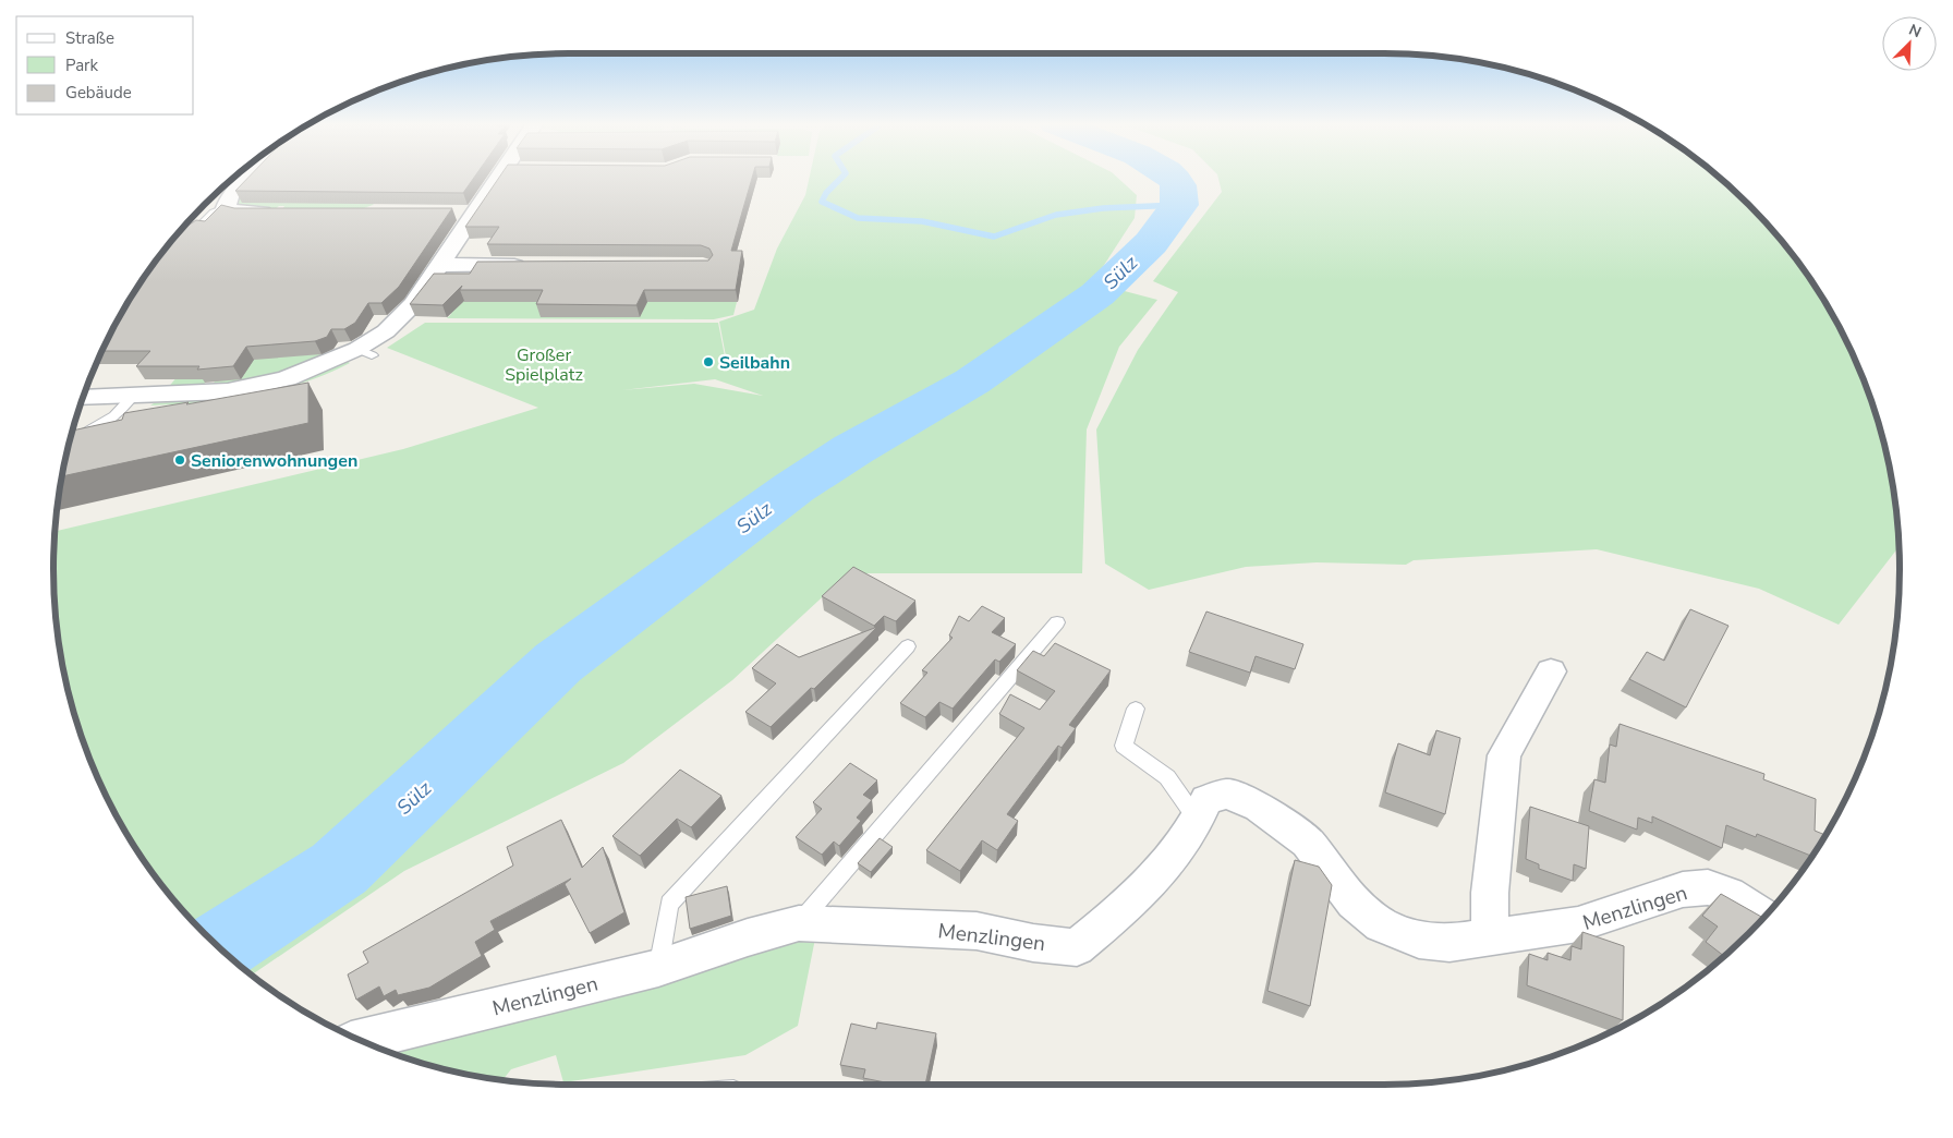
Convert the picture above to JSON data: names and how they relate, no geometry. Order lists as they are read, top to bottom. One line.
{"streets":{"street":["Menzlingen"]},"water":["Sülz"],"parks":["Großer Spielplatz"],"places":["Seilbahn","Seniorenwohnungen"],"legend":["Straße","Park","Gebäude"],"north":"top right"}
